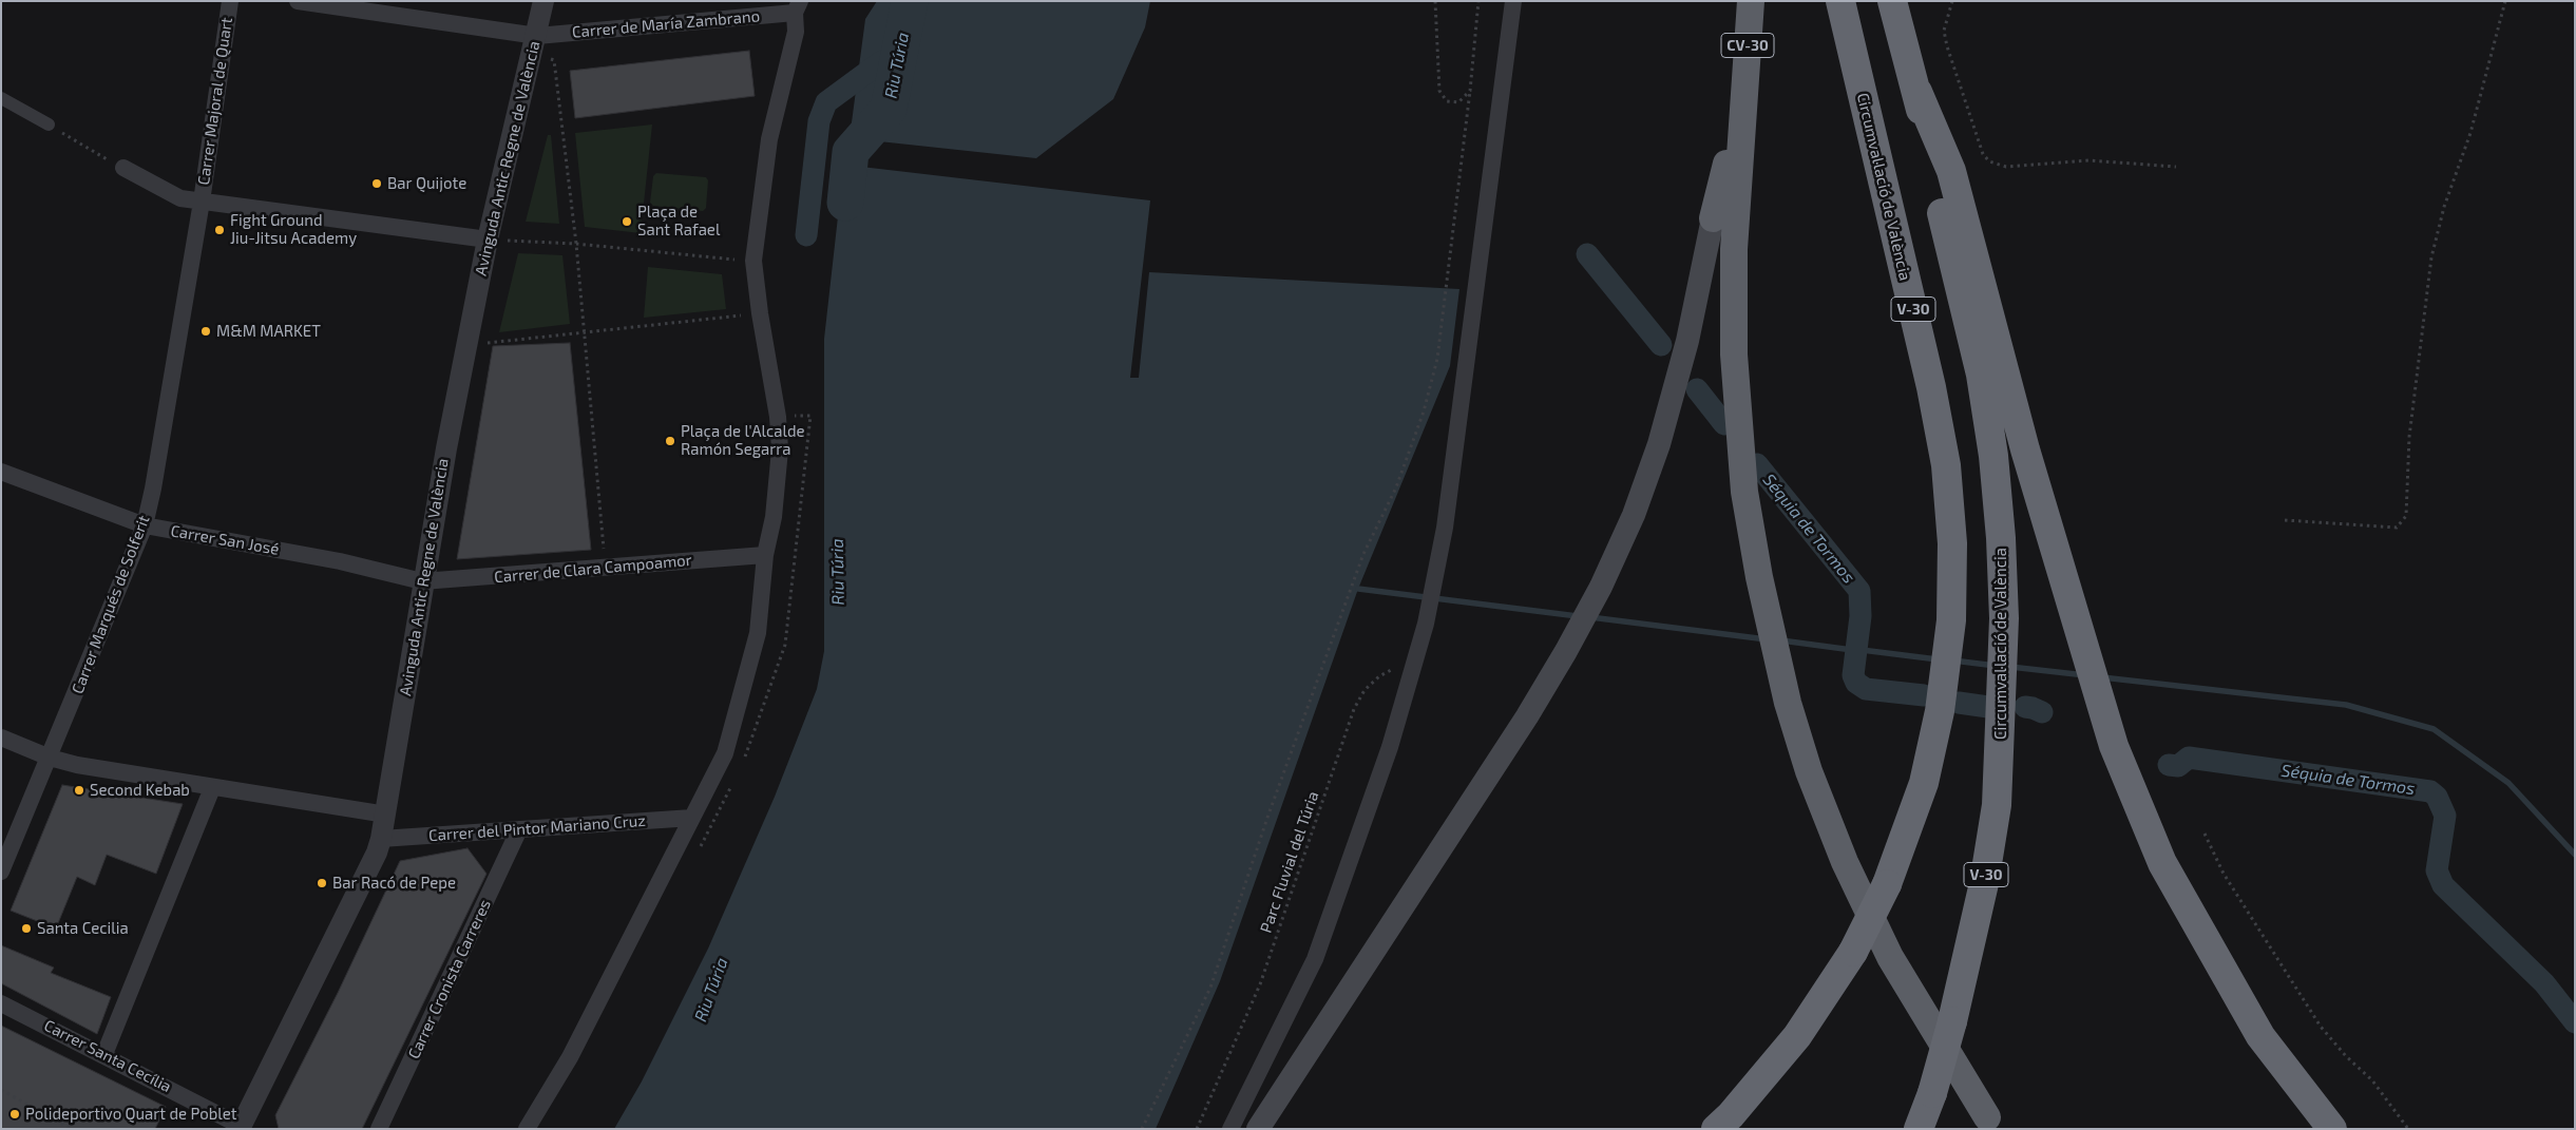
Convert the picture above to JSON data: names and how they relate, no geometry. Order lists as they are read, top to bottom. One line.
{"streets":{"highway":["CV-30","Circumval·lació de València","V-30"],"street":["Carrer de María Zambrano","Carrer Majoral de Quart","Avinguda Antic Regne de València","Carrer San José","Carrer de Clara Campoamor","Carrer Marqués de Solferit","Carrer del Pintor Mariano Cruz","Carrer Cronista Carreres","Carrer Santa Cecília"],"path":["Parc Fluvial del Túria"]},"crossings":[["Carrer de María Zambrano","Avinguda Antic Regne de València"],["Carrer Majoral de Quart","Carrer Marqués de Solferit"],["Avinguda Antic Regne de València","Carrer San José"],["Avinguda Antic Regne de València","Carrer de Clara Campoamor"],["Avinguda Antic Regne de València","Carrer del Pintor Mariano Cruz"],["Avinguda Antic Regne de València","Carrer Santa Cecília"],["Carrer San José","Carrer de Clara Campoamor"],["Carrer San José","Carrer Marqués de Solferit"],["Carrer del Pintor Mariano Cruz","Carrer Cronista Carreres"]],"water":["Riu Túria","Séquia de Tormos"],"places":["Bar Quijote","Plaça de Sant Rafael","Fight Ground Jiu-Jitsu Academy","M&M MARKET","Plaça de l'Alcalde Ramón Segarra","Second Kebab","Bar Racó de Pepe","Santa Cecilia","Polideportivo Quart de Poblet"]}
